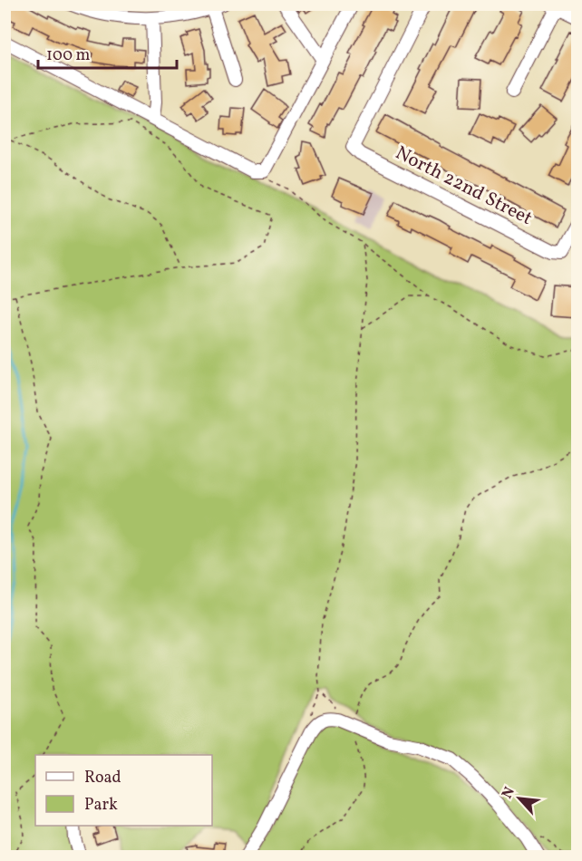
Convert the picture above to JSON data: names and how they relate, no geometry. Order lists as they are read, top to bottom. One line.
{"streets":{"street":["North 22nd Street"]},"legend":["Road","Park"],"scale_bar":"100 m","north":"top left"}
